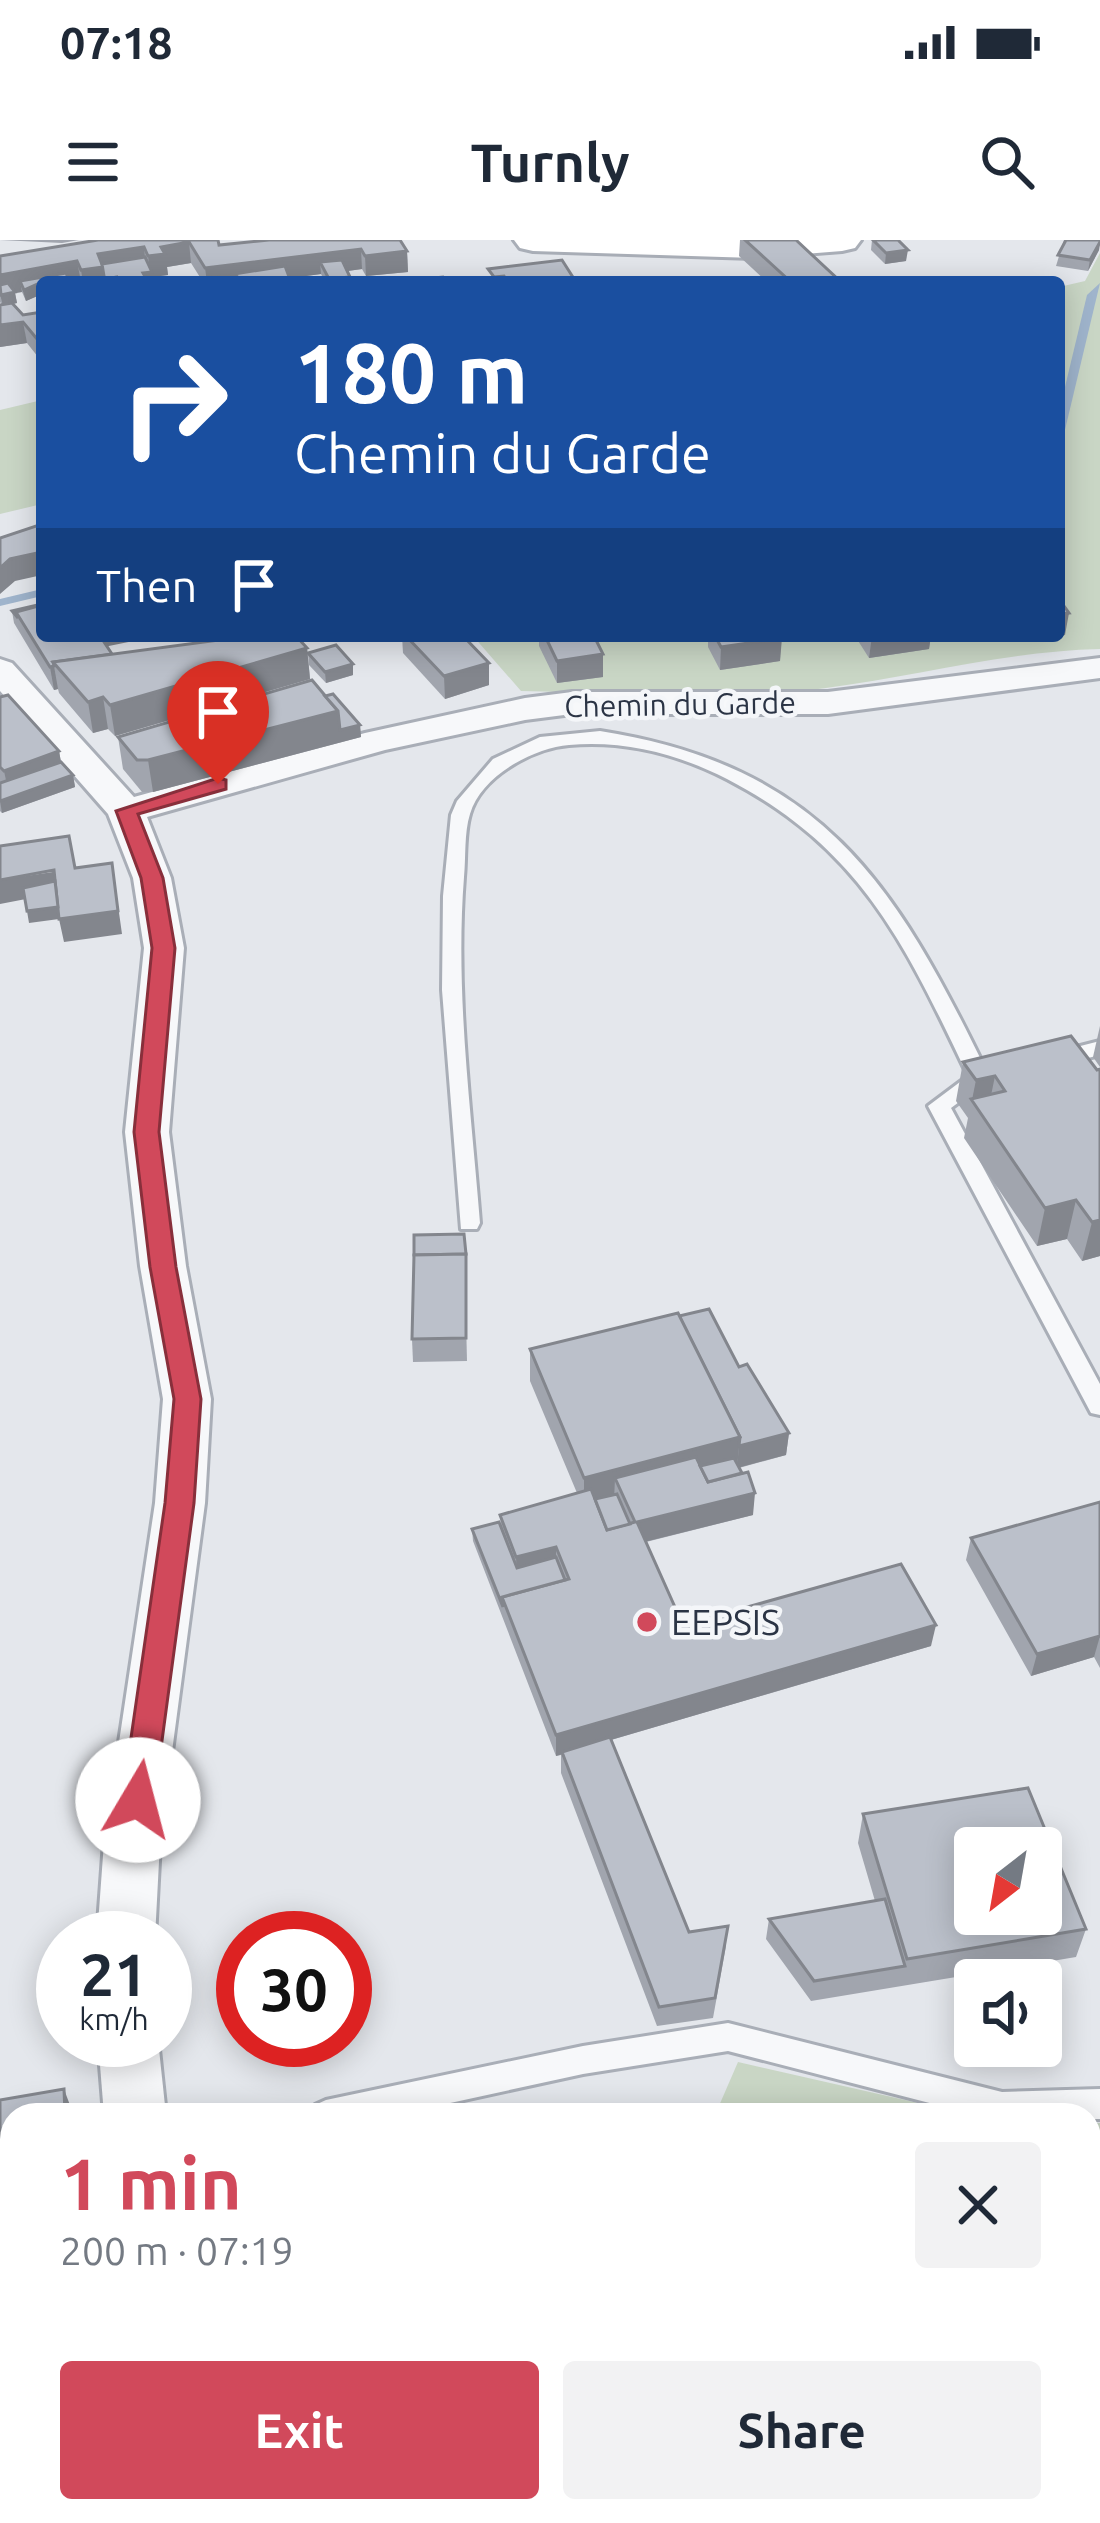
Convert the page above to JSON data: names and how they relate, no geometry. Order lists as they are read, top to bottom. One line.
{"streets":{"street":["Chemin du Garde"]},"places":["EEPSIS"],"north":"bottom left","page":{"status":"07:18","header":"Turnly","turn":["180 m","Chemin du Garde"],"then":"Then","speed":"21 km/h","limit":"30","heading":["1 min","200 m · 07:19"],"buttons":["Exit","Share"]}}
